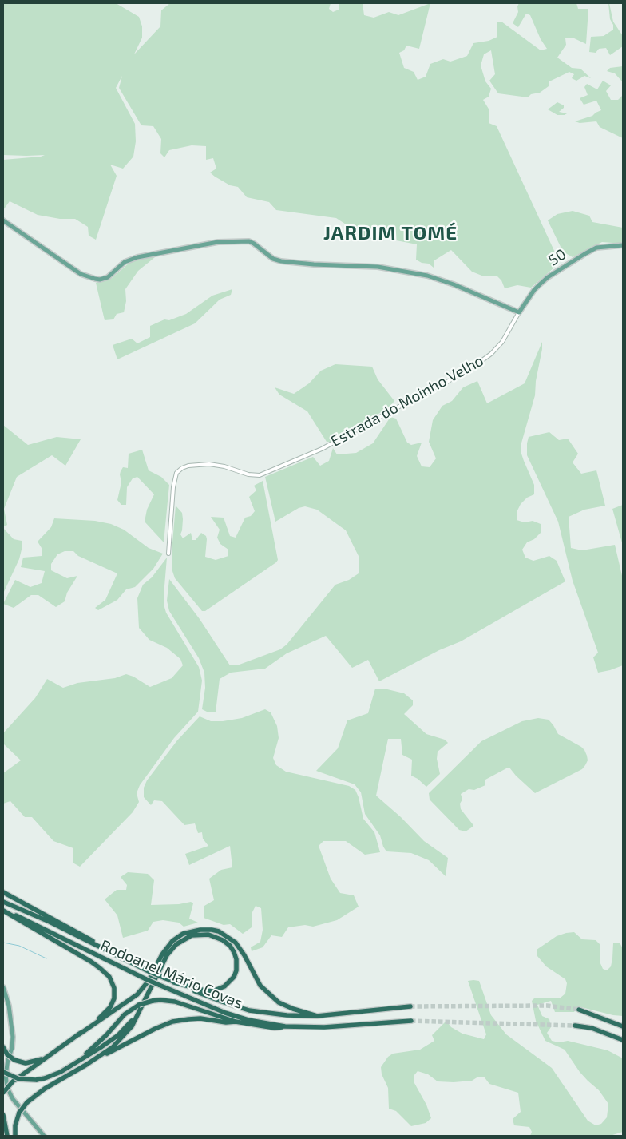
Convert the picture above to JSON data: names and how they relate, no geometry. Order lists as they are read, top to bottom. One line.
{"streets":{"highway":["Rodoanel Mário Covas"],"main road":["50"],"street":["Estrada do Moinho Velho"]},"crossings":[["50","Estrada do Moinho Velho"]],"districts":["JARDIM TOMÉ"]}
